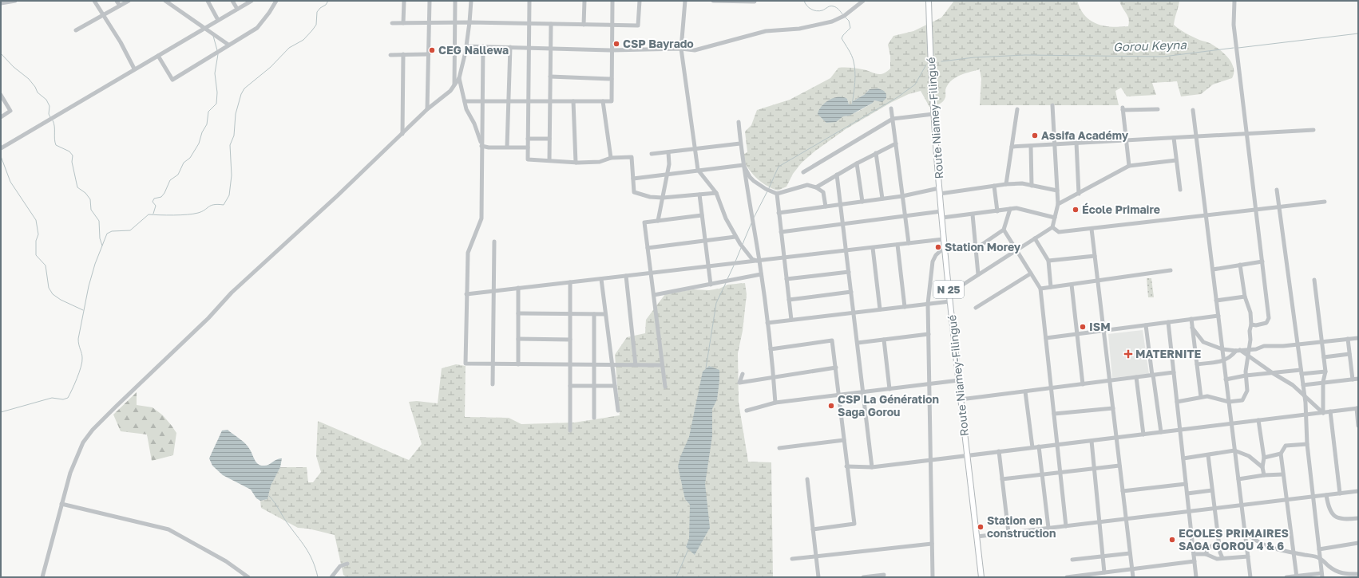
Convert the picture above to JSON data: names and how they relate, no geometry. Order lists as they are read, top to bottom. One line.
{"streets":{"main road":["Route Niamey-Filingué","N 25"]},"water":["Gorou Keyna"],"places":{"other":["CSP Bayrado","CEG Nallewa","Assifa Académy","École Primaire","Station Morey","ISM","CSP La Génération Saga Gorou","Station en construction","ECOLES PRIMAIRES SAGA GOROU 4 & 6"],"health":["MATERNITE"]}}
